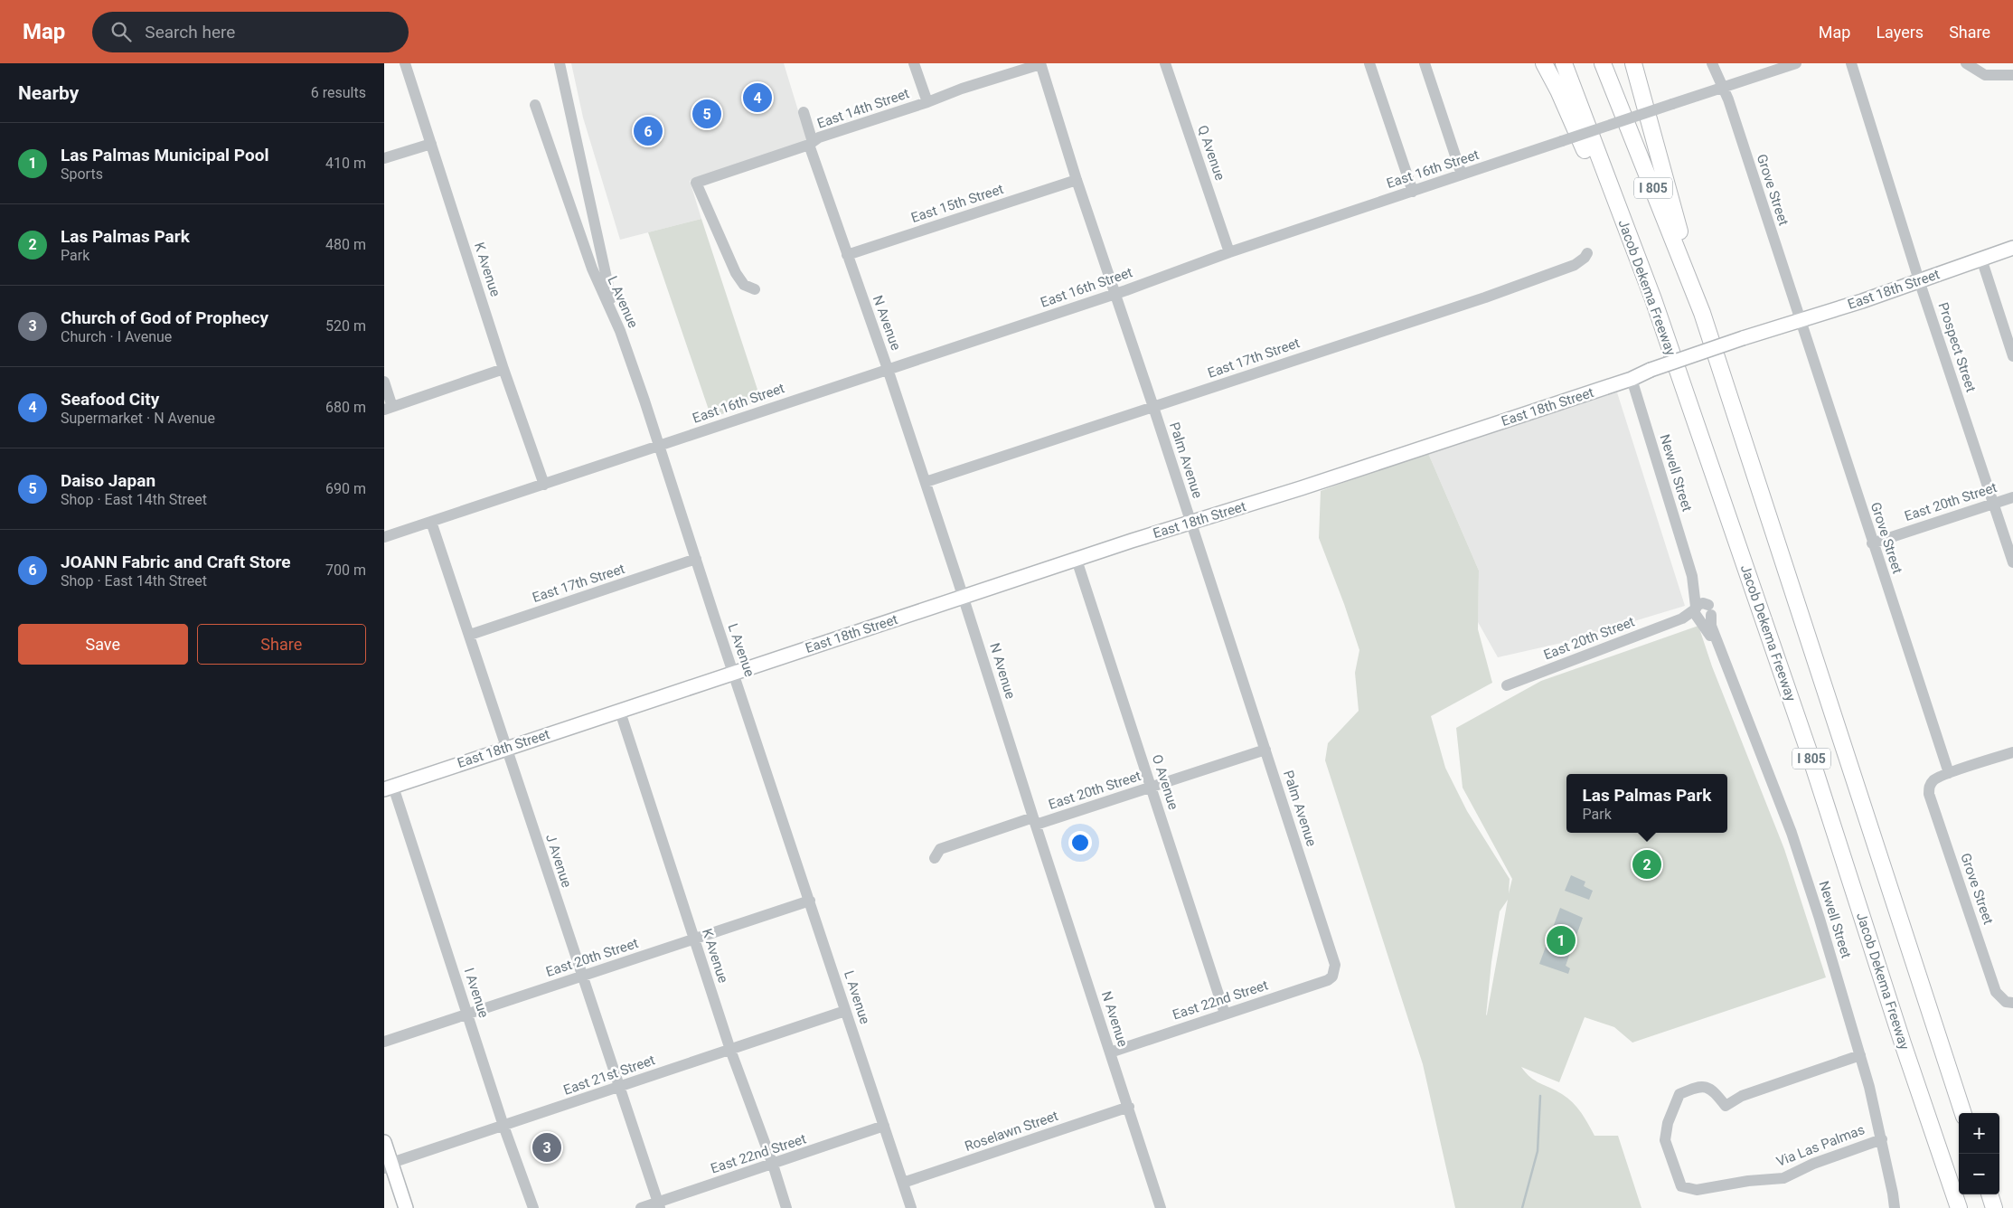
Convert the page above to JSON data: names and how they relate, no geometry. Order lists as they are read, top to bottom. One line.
{"streets":{"highway":["I 805","Jacob Dekema Freeway"],"main road":["East 18th Street"],"street":["East 14th Street","Q Avenue","East 16th Street","Grove Street","East 15th Street","K Avenue","L Avenue","N Avenue","Prospect Street","East 17th Street","Palm Avenue","Newell Street","East 20th Street","O Avenue","J Avenue","I Avenue","East 22nd Street","East 21st Street","Roselawn Street","Via Las Palmas"]},"crossings":[["East 14th Street","N Avenue"],["East 14th Street","Palm Avenue"],["Q Avenue","East 16th Street"],["East 16th Street","Grove Street"],["East 16th Street","K Avenue"],["East 16th Street","L Avenue"],["East 16th Street","N Avenue"],["East 16th Street","Palm Avenue"],["East 16th Street","J Avenue"],["Grove Street","East 18th Street"],["Grove Street","East 20th Street"],["East 15th Street","N Avenue"],["East 15th Street","Palm Avenue"],["K Avenue","East 18th Street"],["K Avenue","East 20th Street"],["K Avenue","East 22nd Street"],["K Avenue","East 21st Street"],["East 18th Street","L Avenue"],["East 18th Street","N Avenue"],["East 18th Street","Prospect Street"],["East 18th Street","Palm Avenue"],["East 18th Street","Newell Street"],["East 18th Street","O Avenue"],["East 18th Street","J Avenue"],["East 18th Street","I Avenue"],["L Avenue","East 17th Street"],["L Avenue","East 20th Street"],["L Avenue","East 22nd Street"],["L Avenue","East 21st Street"],["L Avenue","Roselawn Street"],["N Avenue","East 17th Street"],["N Avenue","East 20th Street"],["N Avenue","East 22nd Street"],["N Avenue","Roselawn Street"],["Prospect Street","East 20th Street"],["East 17th Street","Palm Avenue"],["East 17th Street","J Avenue"],["Palm Avenue","East 20th Street"],["Palm Avenue","East 22nd Street"],["Newell Street","East 20th Street"],["Newell Street","Via Las Palmas"],["East 20th Street","O Avenue"],["East 20th Street","J Avenue"],["East 20th Street","I Avenue"],["O Avenue","East 22nd Street"],["J Avenue","East 22nd Street"],["J Avenue","East 21st Street"],["I Avenue","East 21st Street"]],"page":{"header":"Map","search":"Search here","nav":["Map","Layers","Share"],"heading":["Nearby","6 results"],"pins":["4","5","6","2","1","3"],"list":[{"mark":"1","name":"Las Palmas Municipal Pool","note":"Sports","value":"410 m"},{"mark":"2","name":"Las Palmas Park","note":"Park","value":"480 m"},{"mark":"3","name":"Church of God of Prophecy","note":"Church · I Avenue","value":"520 m"},{"mark":"4","name":"Seafood City","note":"Supermarket · N Avenue","value":"680 m"},{"mark":"5","name":"Daiso Japan","note":"Shop · East 14th Street","value":"690 m"},{"mark":"6","name":"JOANN Fabric and Craft Store","note":"Shop · East 14th Street","value":"700 m"}],"buttons":["Save","Share"],"popup":["Las Palmas Park","Park"],"map_buttons":["+","−"]}}
